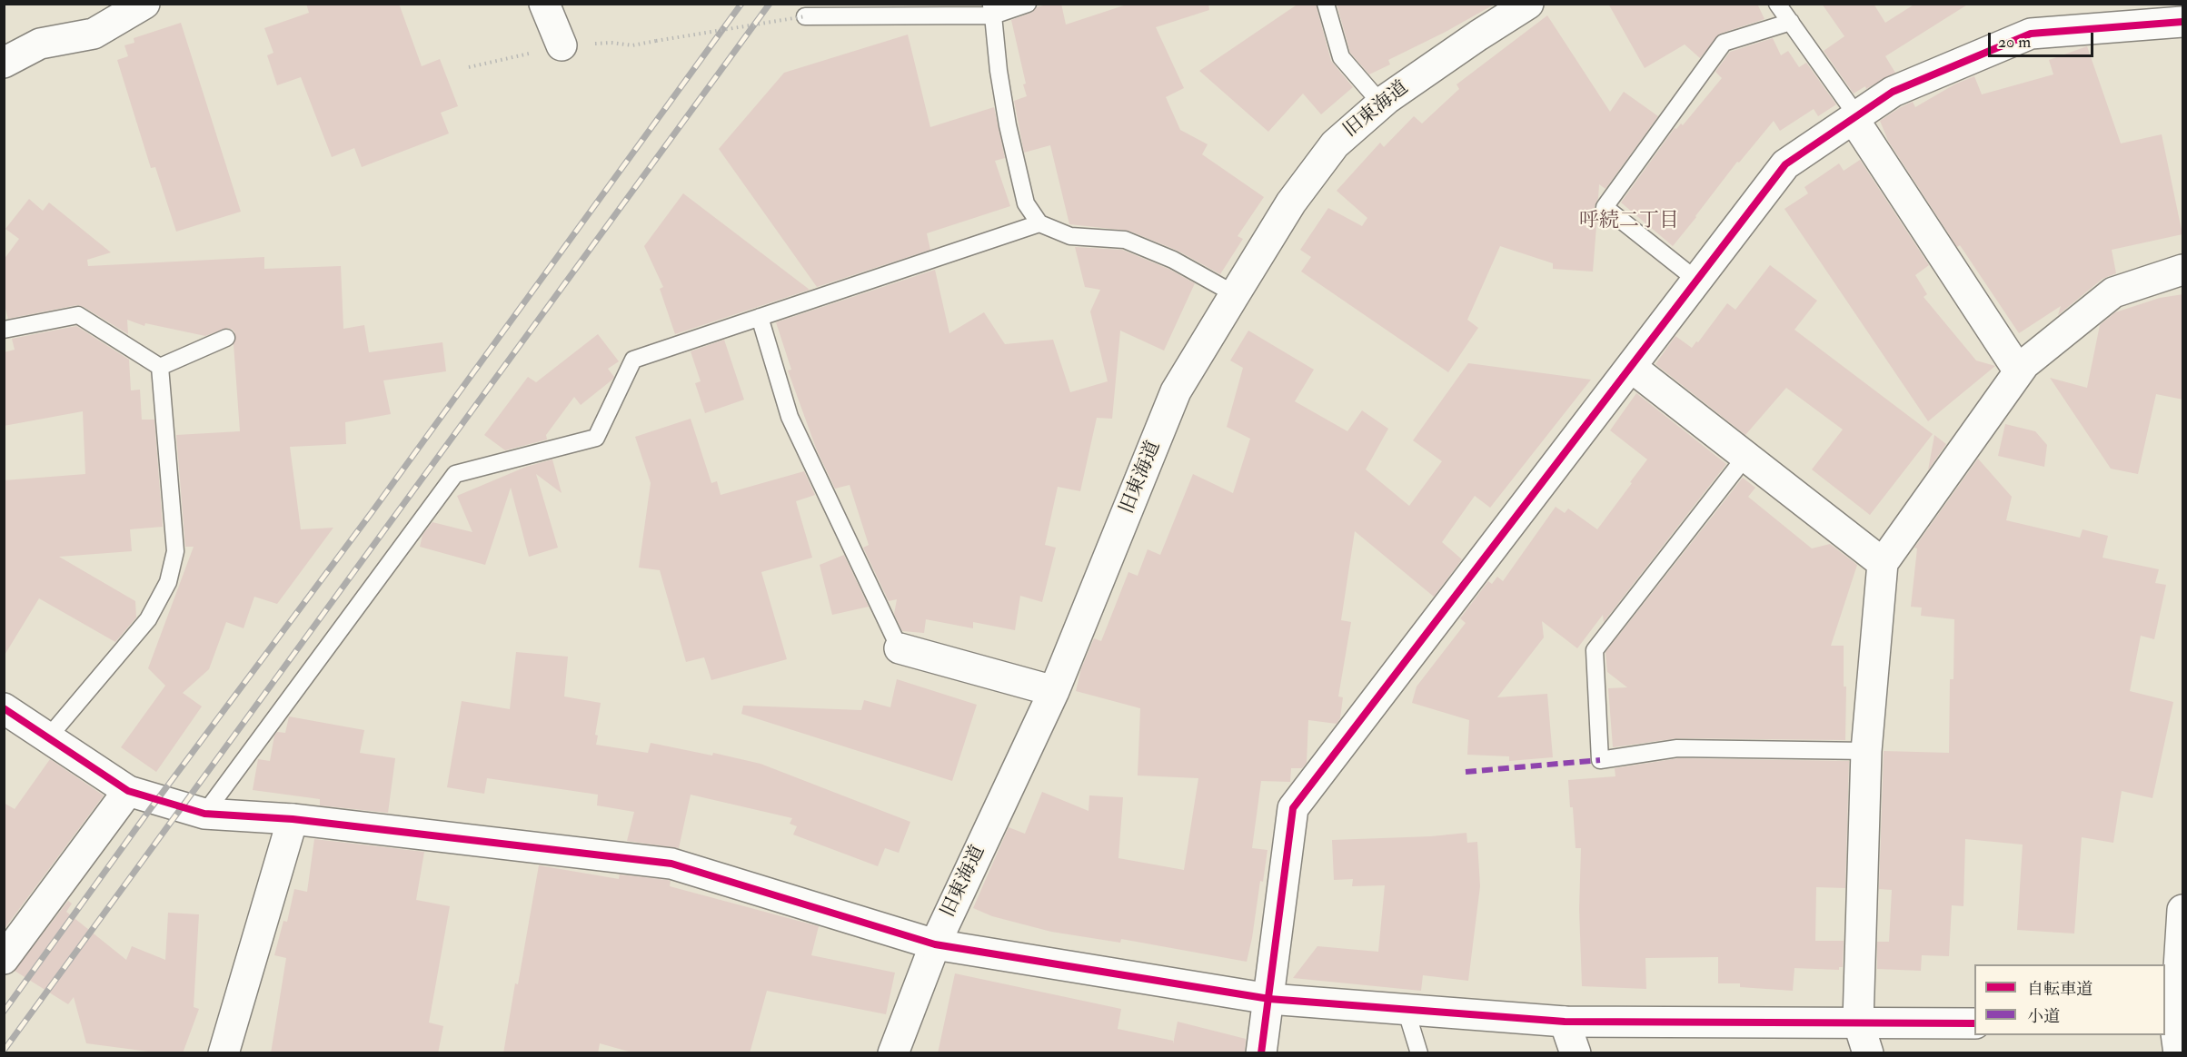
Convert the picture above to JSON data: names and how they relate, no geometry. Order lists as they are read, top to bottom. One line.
{"streets":{"street":["旧東海道"]},"districts":["呼続二丁目"],"legend":["自転車道","小道"],"scale_bar":"20 m"}
